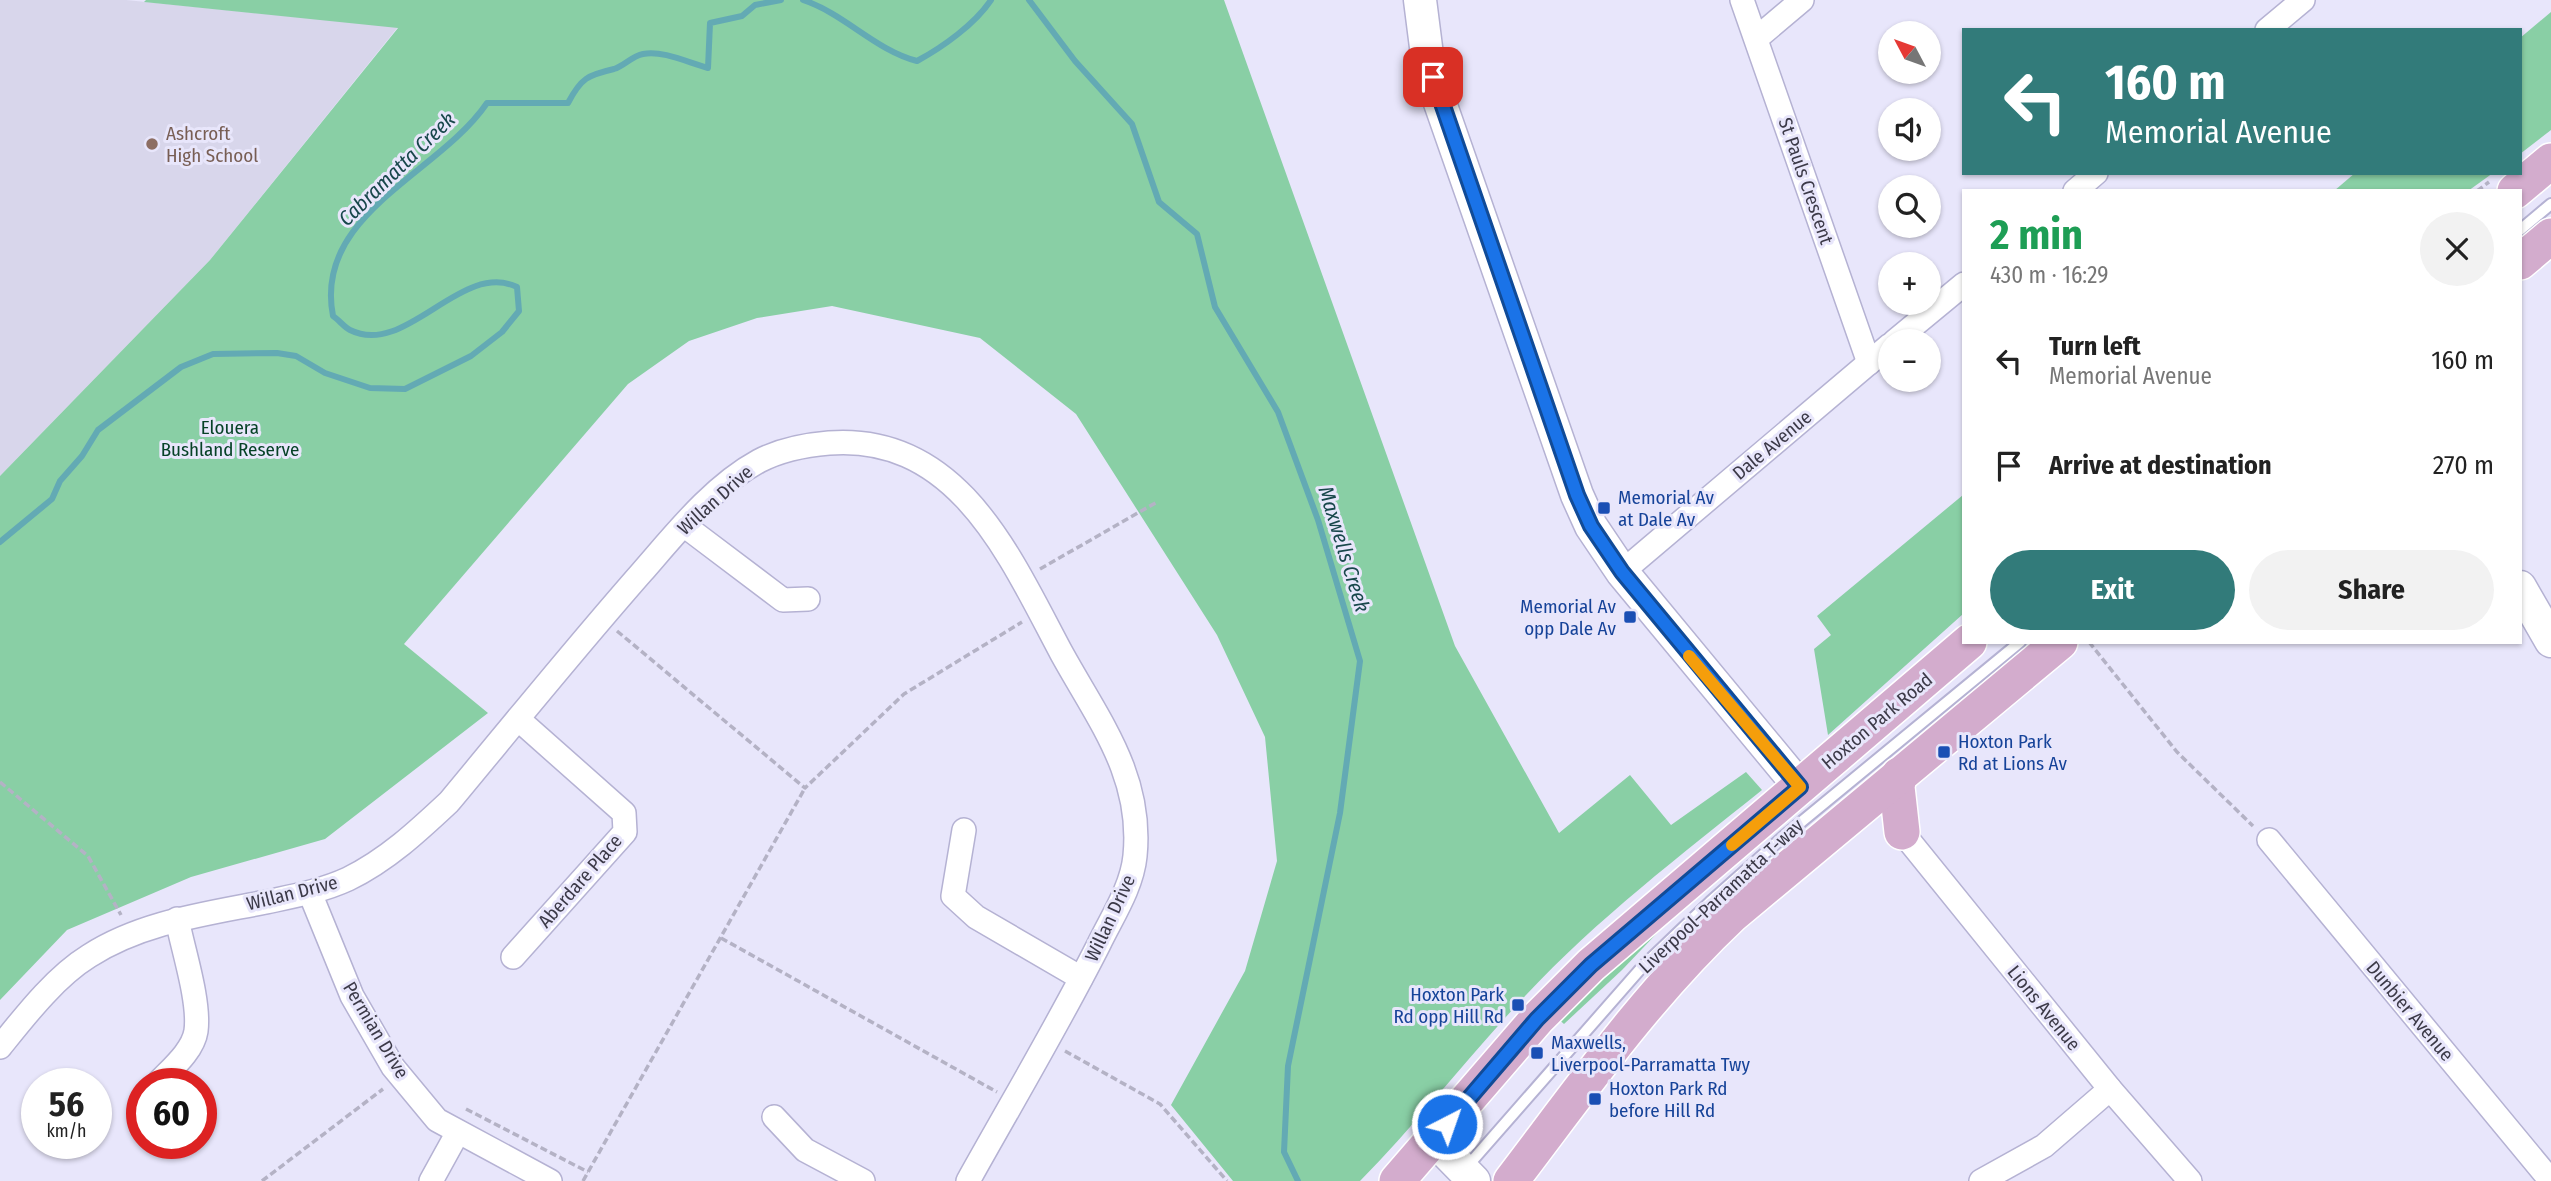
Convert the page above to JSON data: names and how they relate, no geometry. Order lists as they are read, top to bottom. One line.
{"streets":{"main road":["Hoxton Park Road"],"street":["St Pauls Crescent","Dale Avenue","Willan Drive","Aberdare Place","Lions Avenue","Dunbier Avenue","Permian Drive"],"lane":["Liverpool–Parramatta T-way"]},"crossings":[["St Pauls Crescent","Dale Avenue"],["Willan Drive","Aberdare Place"],["Willan Drive","Permian Drive"],["Hoxton Park Road","Liverpool–Parramatta T-way"]],"water":["Cabramatta Creek","Maxwells Creek"],"parks":["Elouera Bushland Reserve"],"places":{"other":["Ashcroft High School"],"transit":["Memorial Av at Dale Av","Memorial Av opp Dale Av","Hoxton Park Rd at Lions Av","Hoxton Park Rd opp Hill Rd","Maxwells, Liverpool-Parramatta Twy","Hoxton Park Rd before Hill Rd"]},"north":"top left","page":{"map_buttons":["+","−"],"turn":["160 m","Memorial Avenue"],"heading":["2 min","430 m · 16:29"],"list":[{"name":"Turn left","note":"Memorial Avenue","value":"160 m"},{"name":"Arrive at destination","value":"270 m"}],"buttons":["Exit","Share"],"speed":"56 km/h","limit":"60"}}
